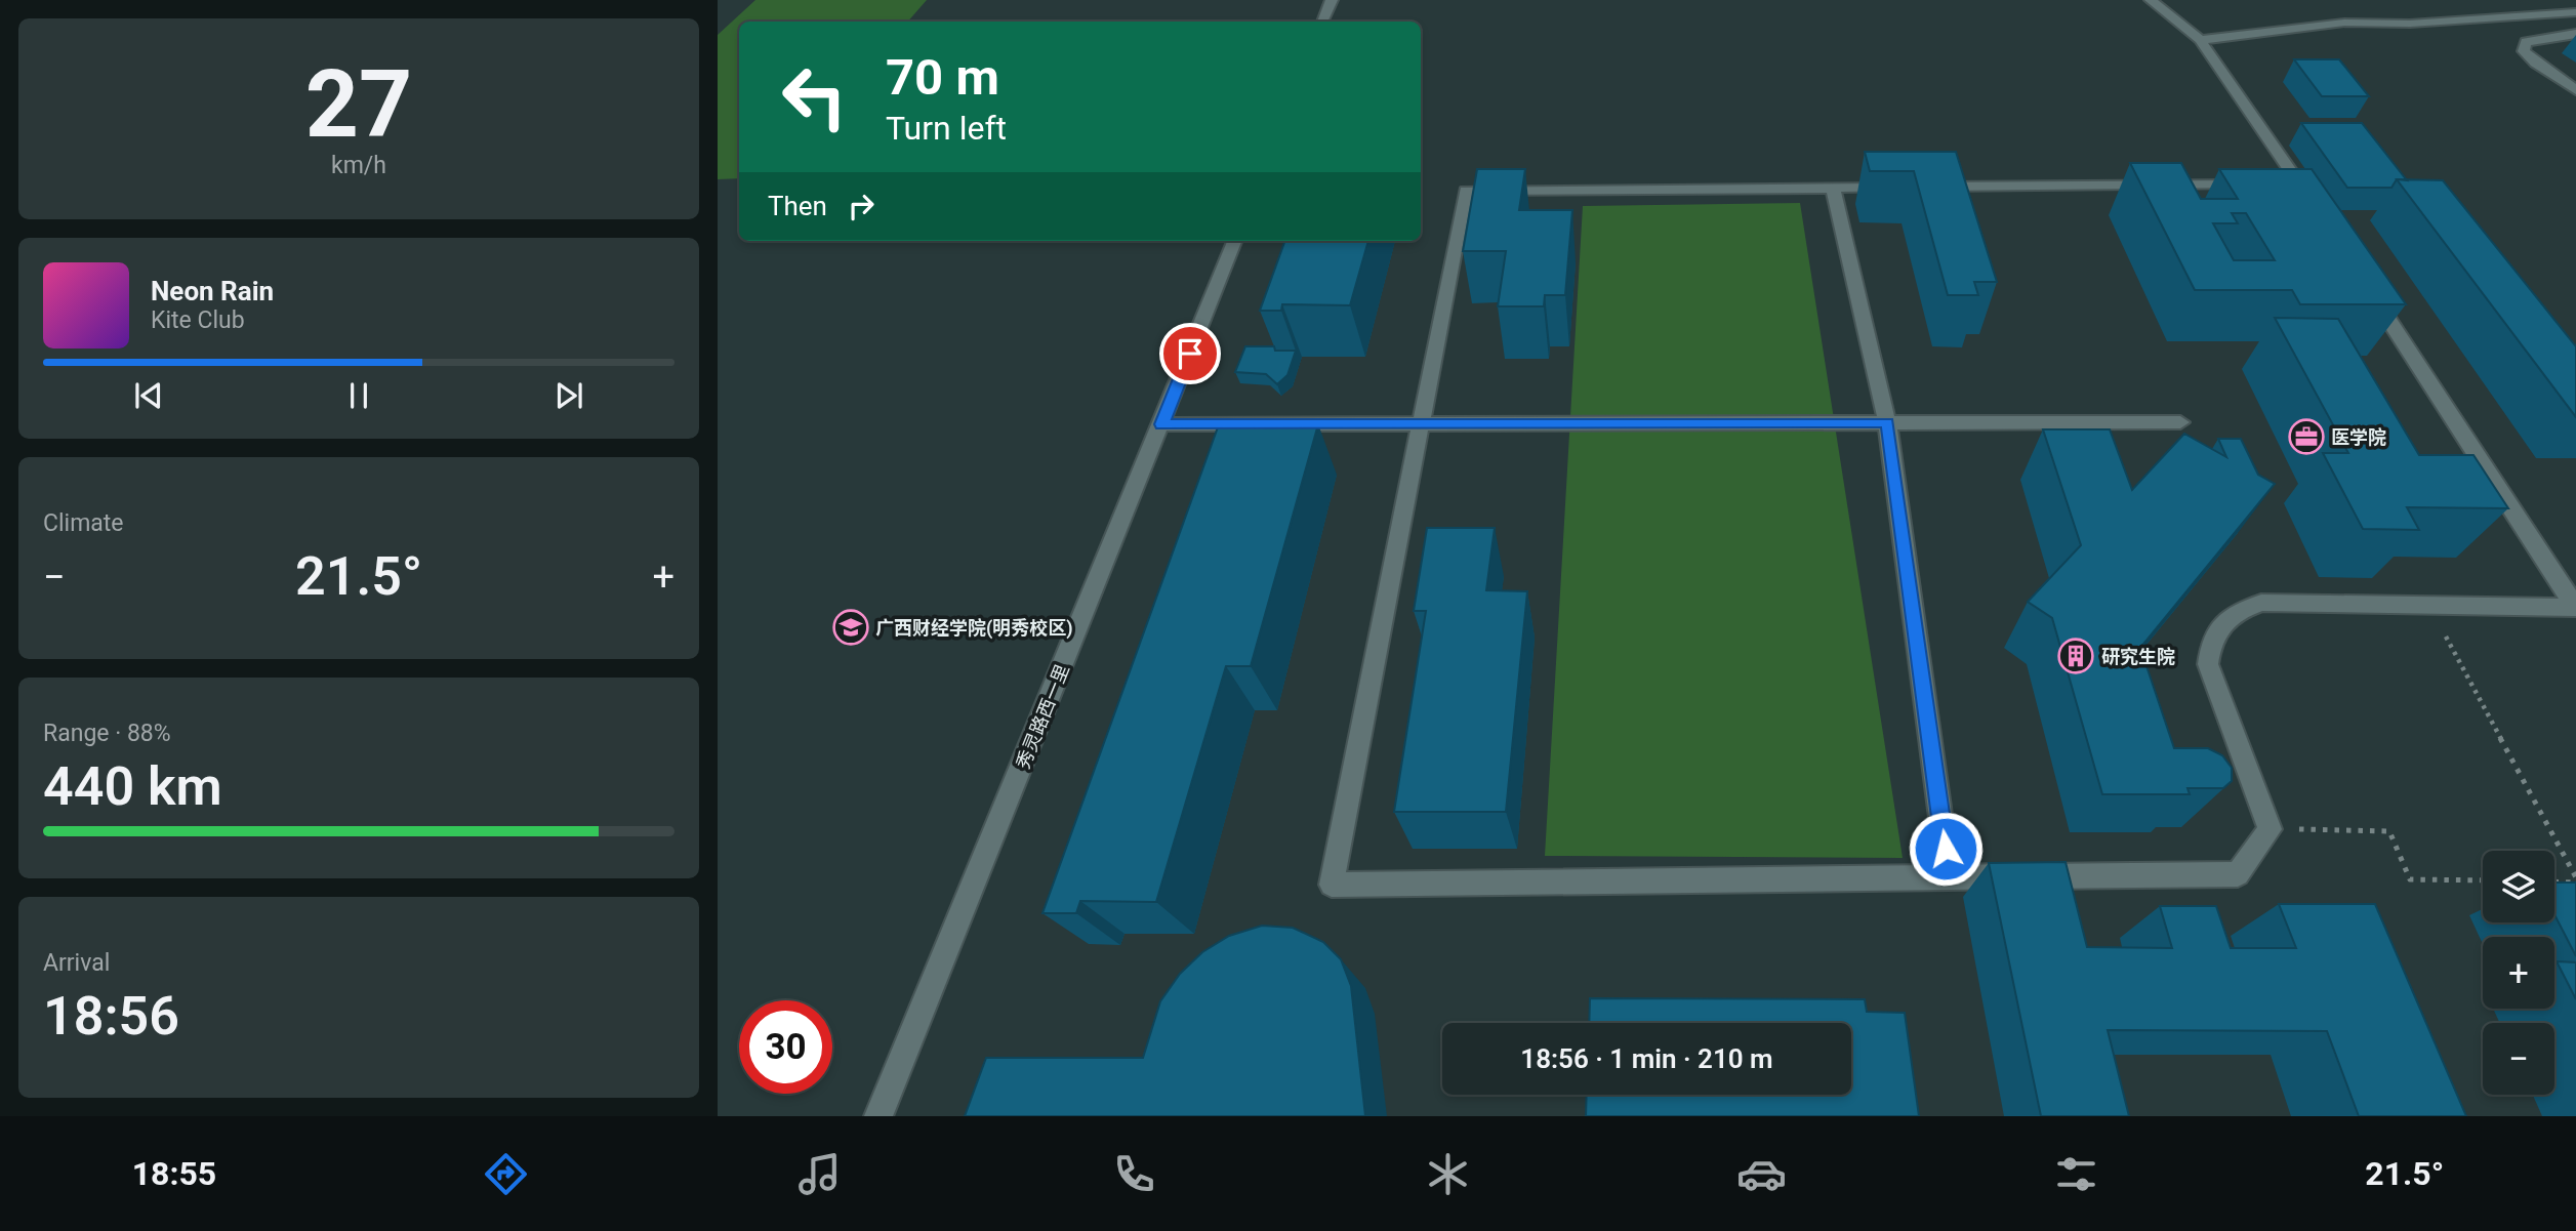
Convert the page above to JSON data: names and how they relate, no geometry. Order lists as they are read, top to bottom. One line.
{"streets":{"street":["秀灵路西一里"]},"places":{"office":["医学院"],"school or university":["广西财经学院(明秀校区)"],"building":["研究生院"]},"page":{"tile":[["27","km/h"],"Climate",["Range · 88%","440 km"],["Arrival","18:56"]],"turn":["70 m","Turn left"],"then":"Then","song":["Neon Rain","Kite Club"],"heat":["−","21.5°","+"],"map_buttons":["+","−"],"limit":"30","trip":"18:56 · 1 min · 210 m","tabs":["18:55","21.5°"]}}
